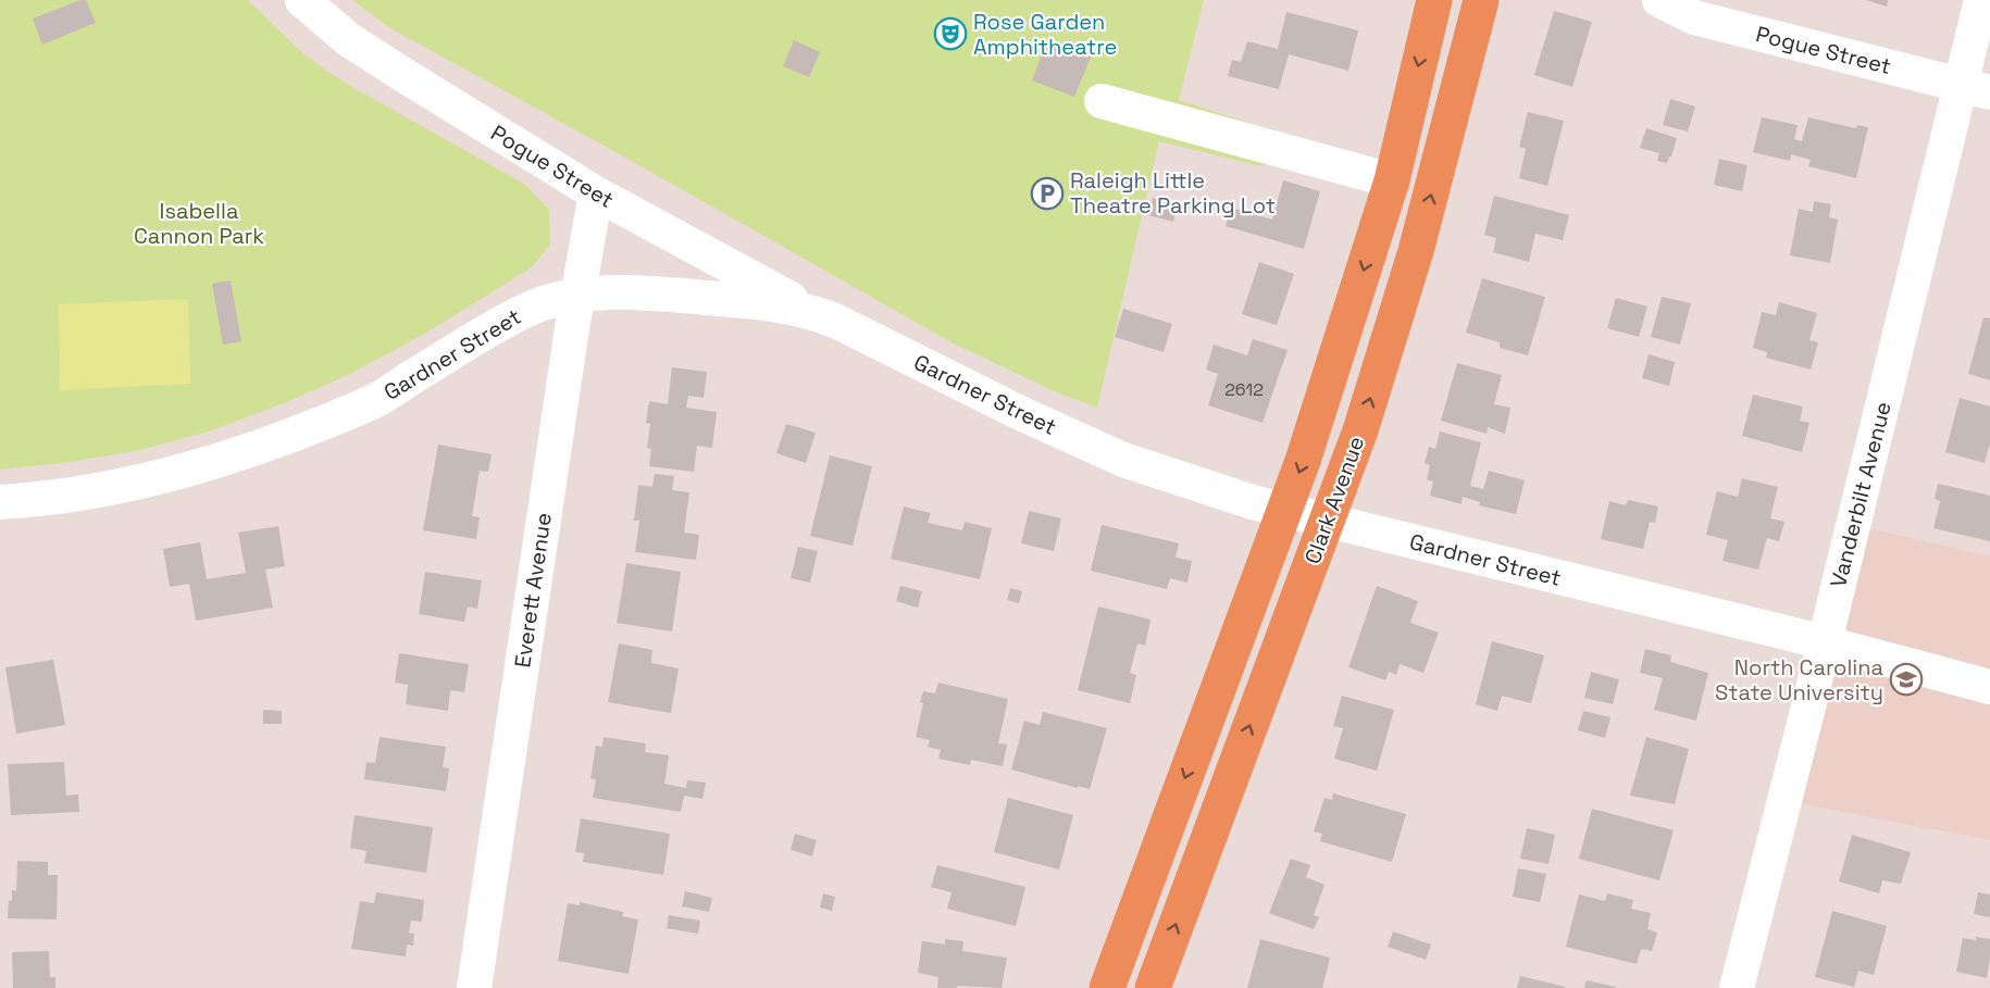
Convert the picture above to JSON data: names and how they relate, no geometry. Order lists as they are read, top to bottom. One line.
{"streets":{"main road":["Clark Avenue"],"street":["Pogue Street","Gardner Street","Vanderbilt Avenue","Everett Avenue"]},"crossings":[["Pogue Street","Gardner Street"],["Pogue Street","Vanderbilt Avenue"],["Pogue Street","Everett Avenue"],["Gardner Street","Vanderbilt Avenue"],["Gardner Street","Clark Avenue"],["Gardner Street","Everett Avenue"]],"parks":["Isabella Cannon Park"],"places":{"theatre":["Rose Garden Amphitheatre"],"parking":["Raleigh Little Theatre Parking Lot"],"school or university":["North Carolina State University"]},"house_numbers":["2612"]}
